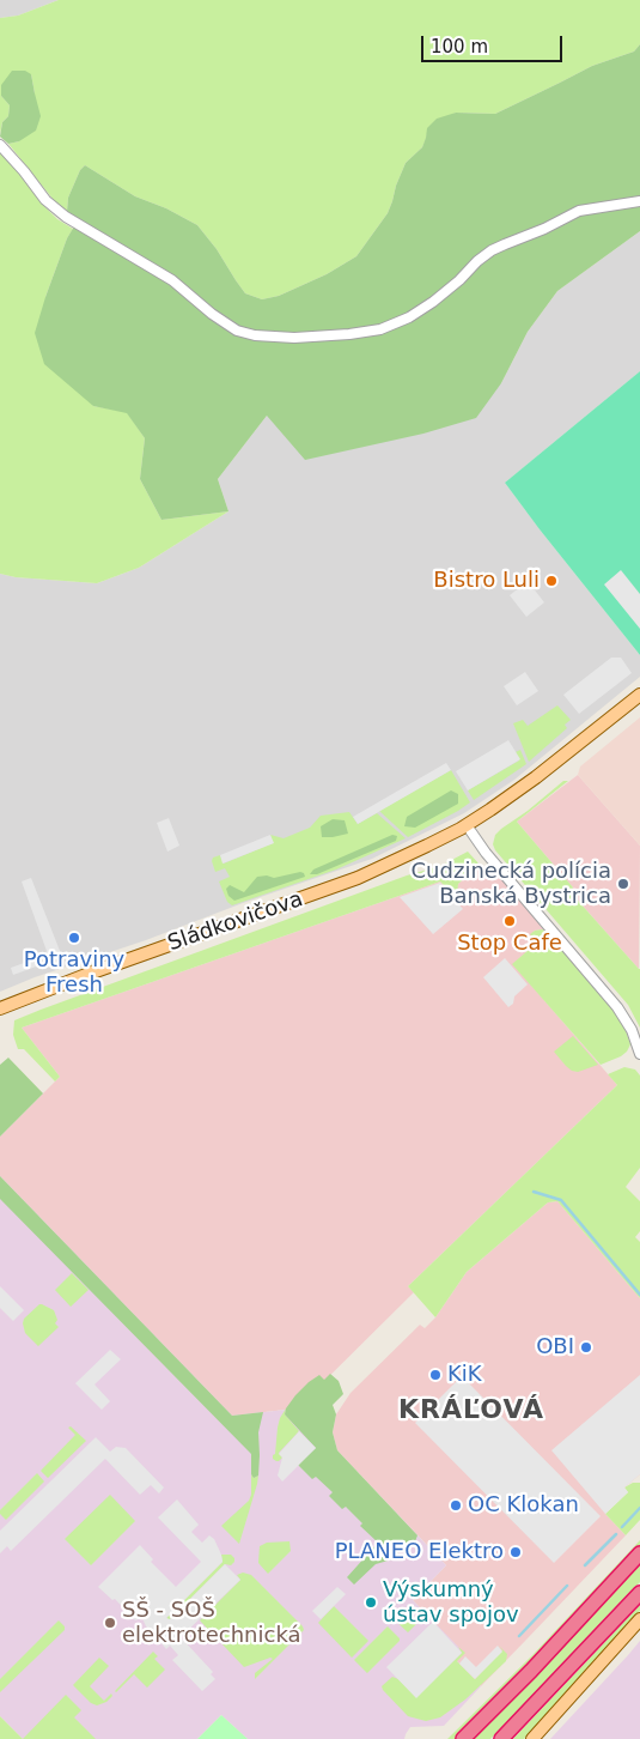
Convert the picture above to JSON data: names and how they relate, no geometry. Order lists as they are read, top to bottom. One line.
{"streets":{"main road":["Sládkovičova"]},"districts":["KRÁĽOVÁ"],"places":["Bistro Luli","Cudzinecká polícia Banská Bystrica","Stop Cafe","Potraviny Fresh","OBI","KiK","OC Klokan","PLANEO Elektro","Výskumný ústav spojov","SŠ - SOŠ elektrotechnická"],"scale_bar":"100 m"}
